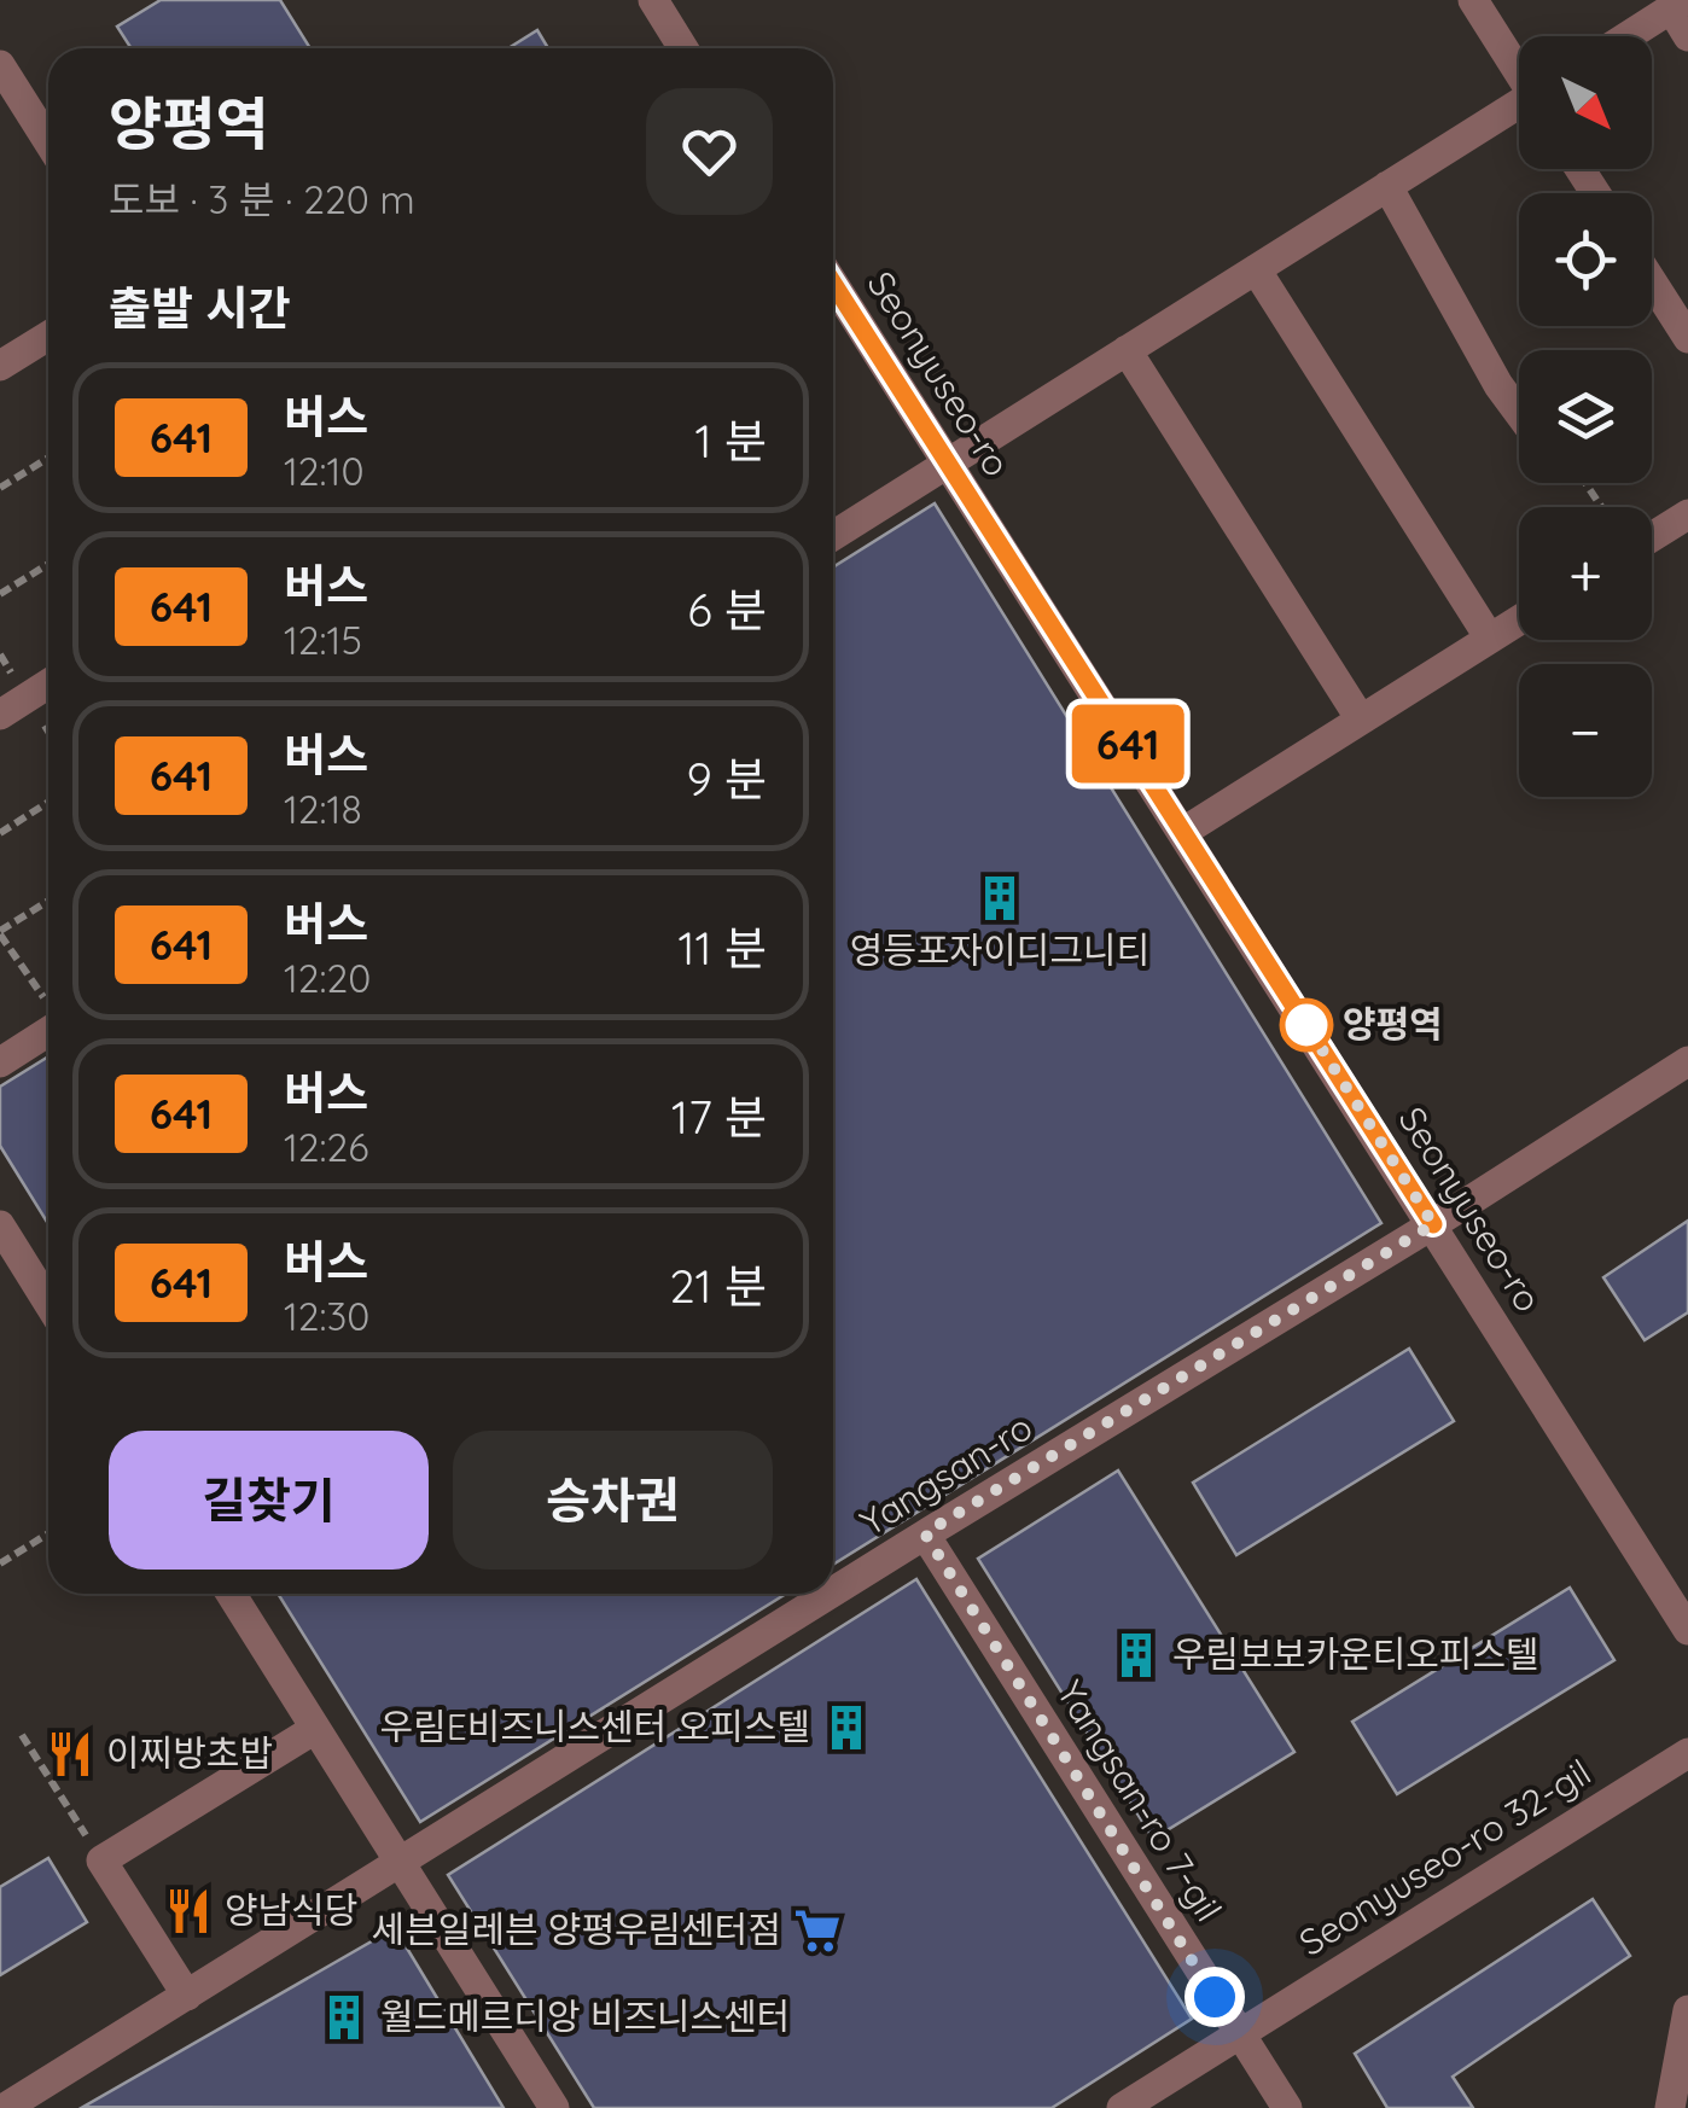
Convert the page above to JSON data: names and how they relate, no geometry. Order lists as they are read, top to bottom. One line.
{"streets":{"street":["Seonyuseo-ro","Yangsan-ro","Yangsan-ro 7-gil","Seonyuseo-ro 32-gil"]},"crossings":[["Seonyuseo-ro","Yangsan-ro"],["Yangsan-ro","Yangsan-ro 7-gil"],["Yangsan-ro 7-gil","Seonyuseo-ro 32-gil"]],"places":{"building":["영등포자이디그니티","우림보보카운티오피스텔","우림E비즈니스센터 오피스텔","월드메르디앙 비즈니스센터"],"other":["양평역"],"restaurant":["이찌방초밥","양남식당"],"supermarket":["세븐일레븐 양평우림센터점"]},"lines":["bus line 641"],"north":"bottom right","page":{"on_map":"641","map_buttons":["+","−"],"heading":[["양평역","도보 · 3 분 · 220 m"],"출발 시간"],"list":[{"mark":"641","name":"버스","note":"12:10","value":"1 분"},{"mark":"641","name":"버스","note":"12:15","value":"6 분"},{"mark":"641","name":"버스","note":"12:18","value":"9 분"},{"mark":"641","name":"버스","note":"12:20","value":"11 분"},{"mark":"641","name":"버스","note":"12:26","value":"17 분"},{"mark":"641","name":"버스","note":"12:30","value":"21 분"}],"buttons":["길찾기","승차권"]}}
